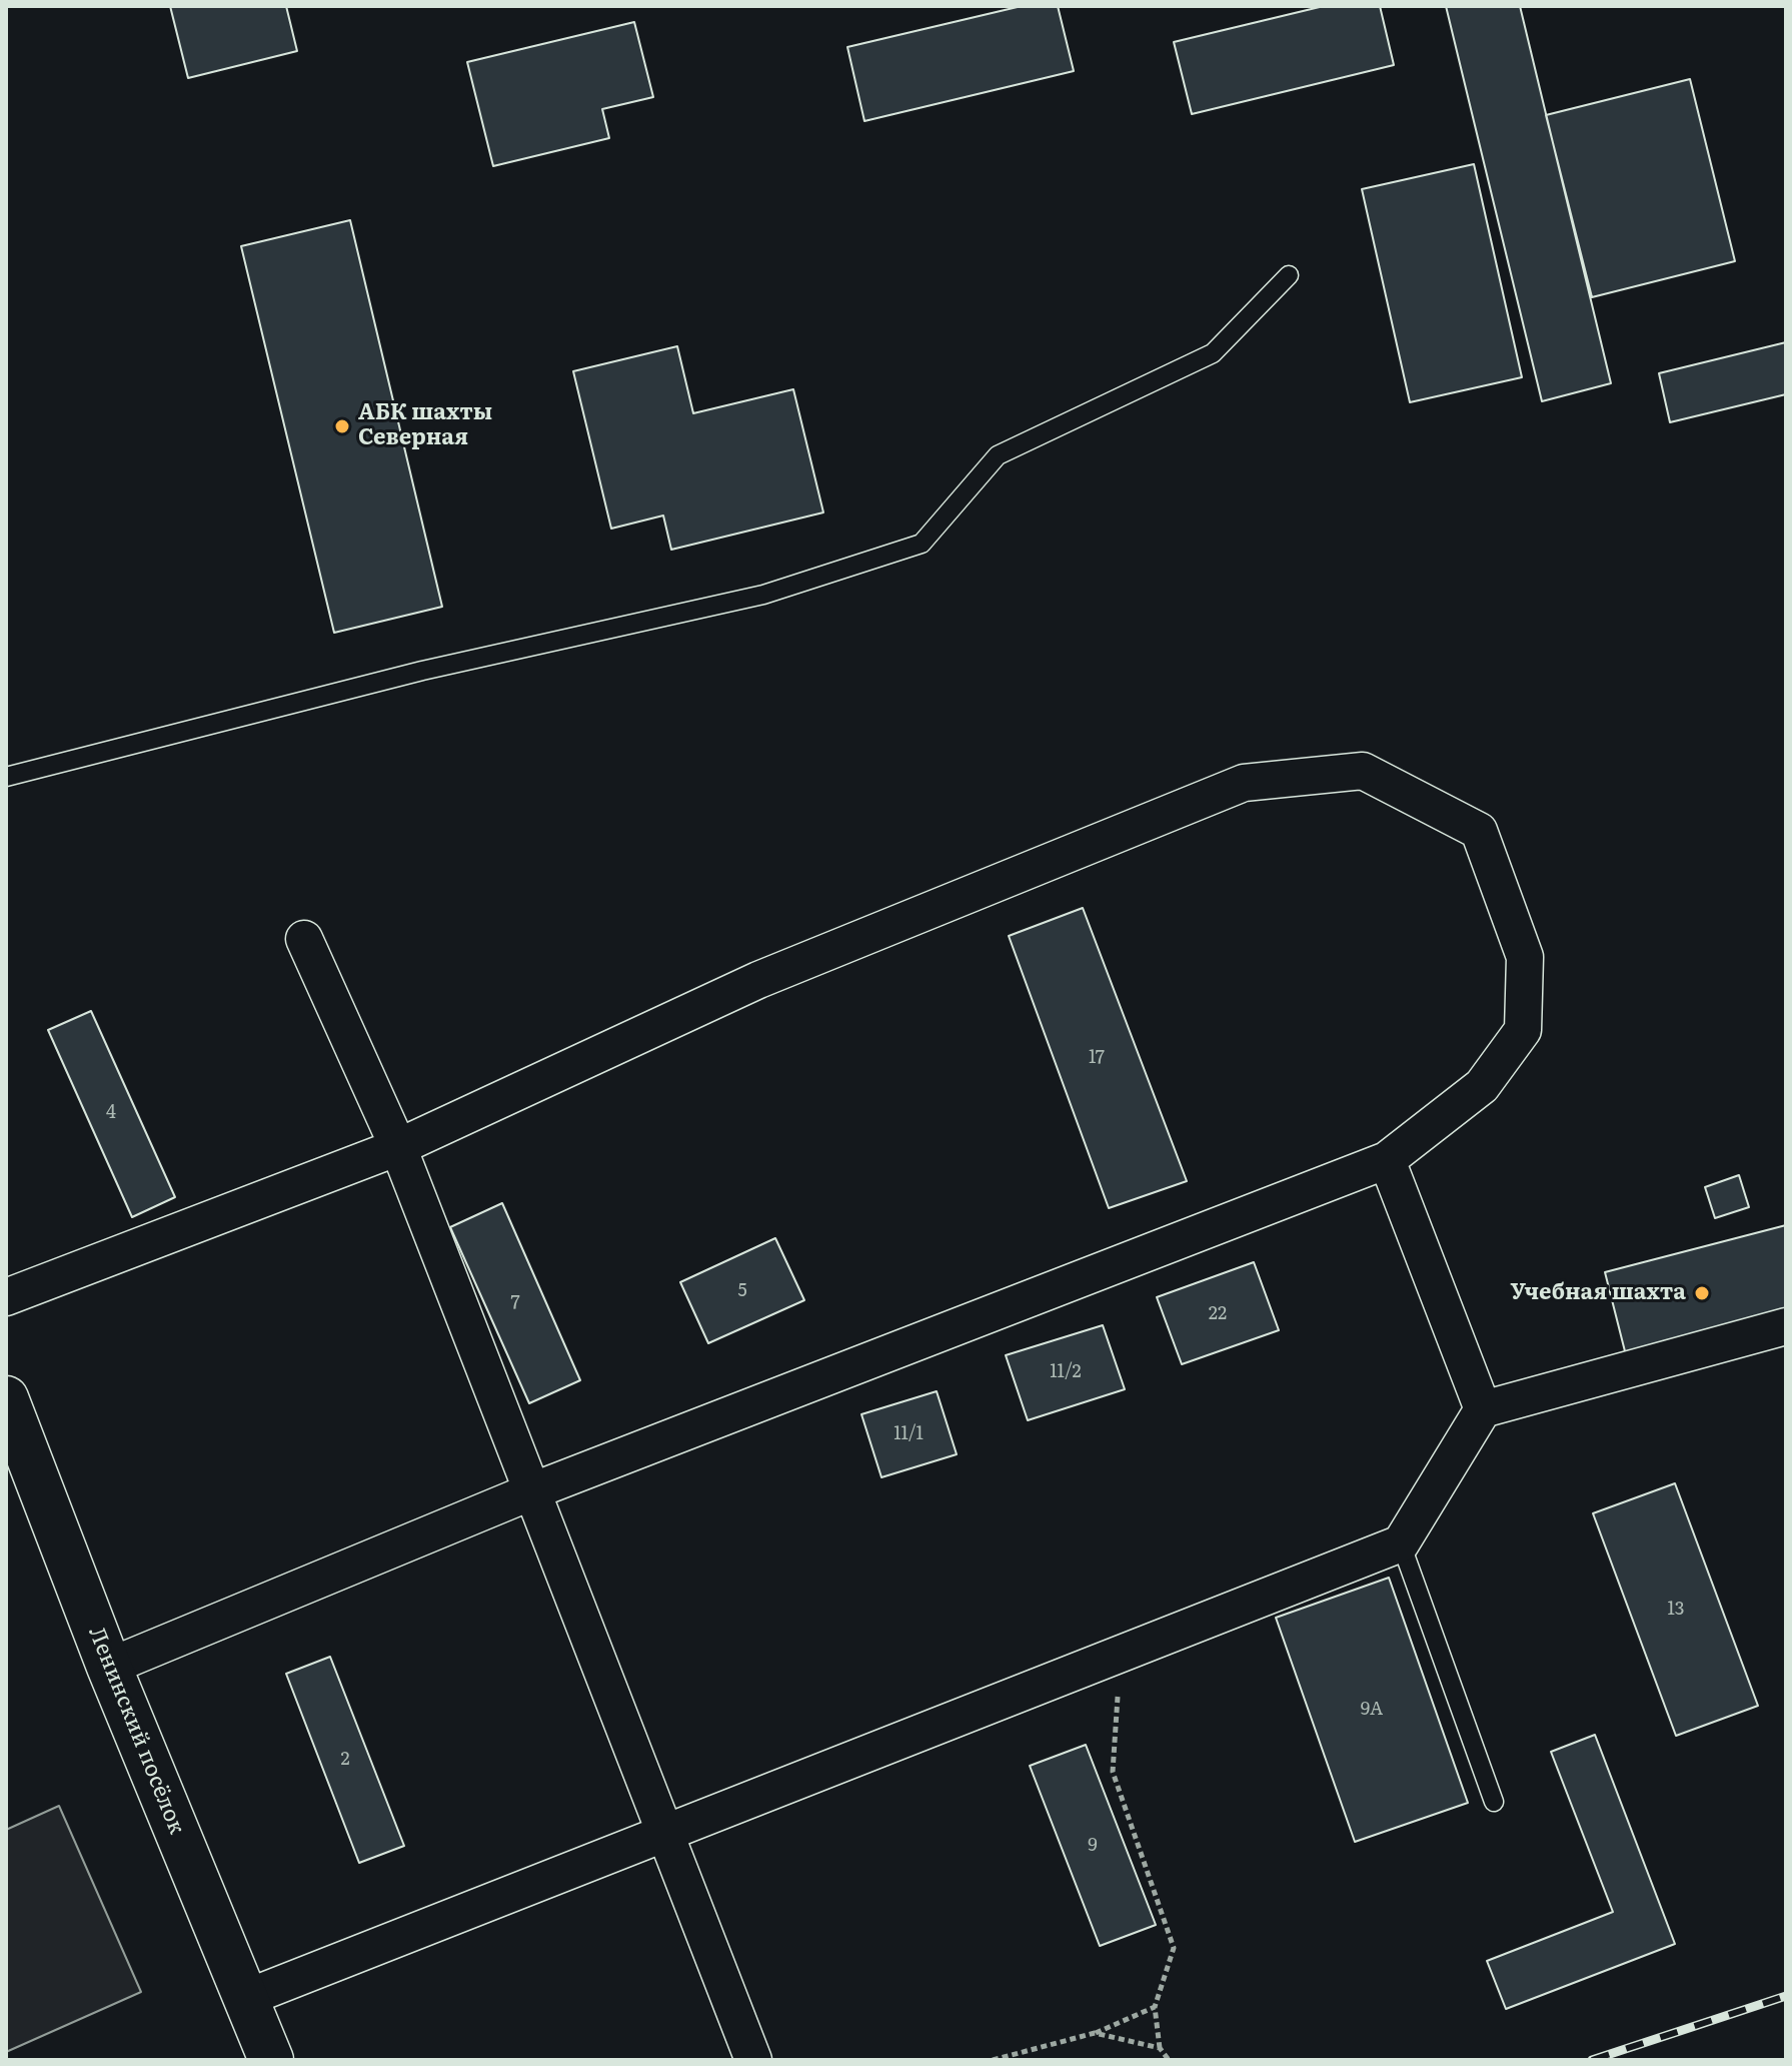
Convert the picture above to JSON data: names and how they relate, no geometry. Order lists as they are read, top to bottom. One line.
{"streets":{"street":["Ленинский посёлок"]},"places":["АБК шахты Северная","Учебная шахта"],"house_numbers":["17","4","5","7","22","11/2","11/1","13","9А","2","9"]}
